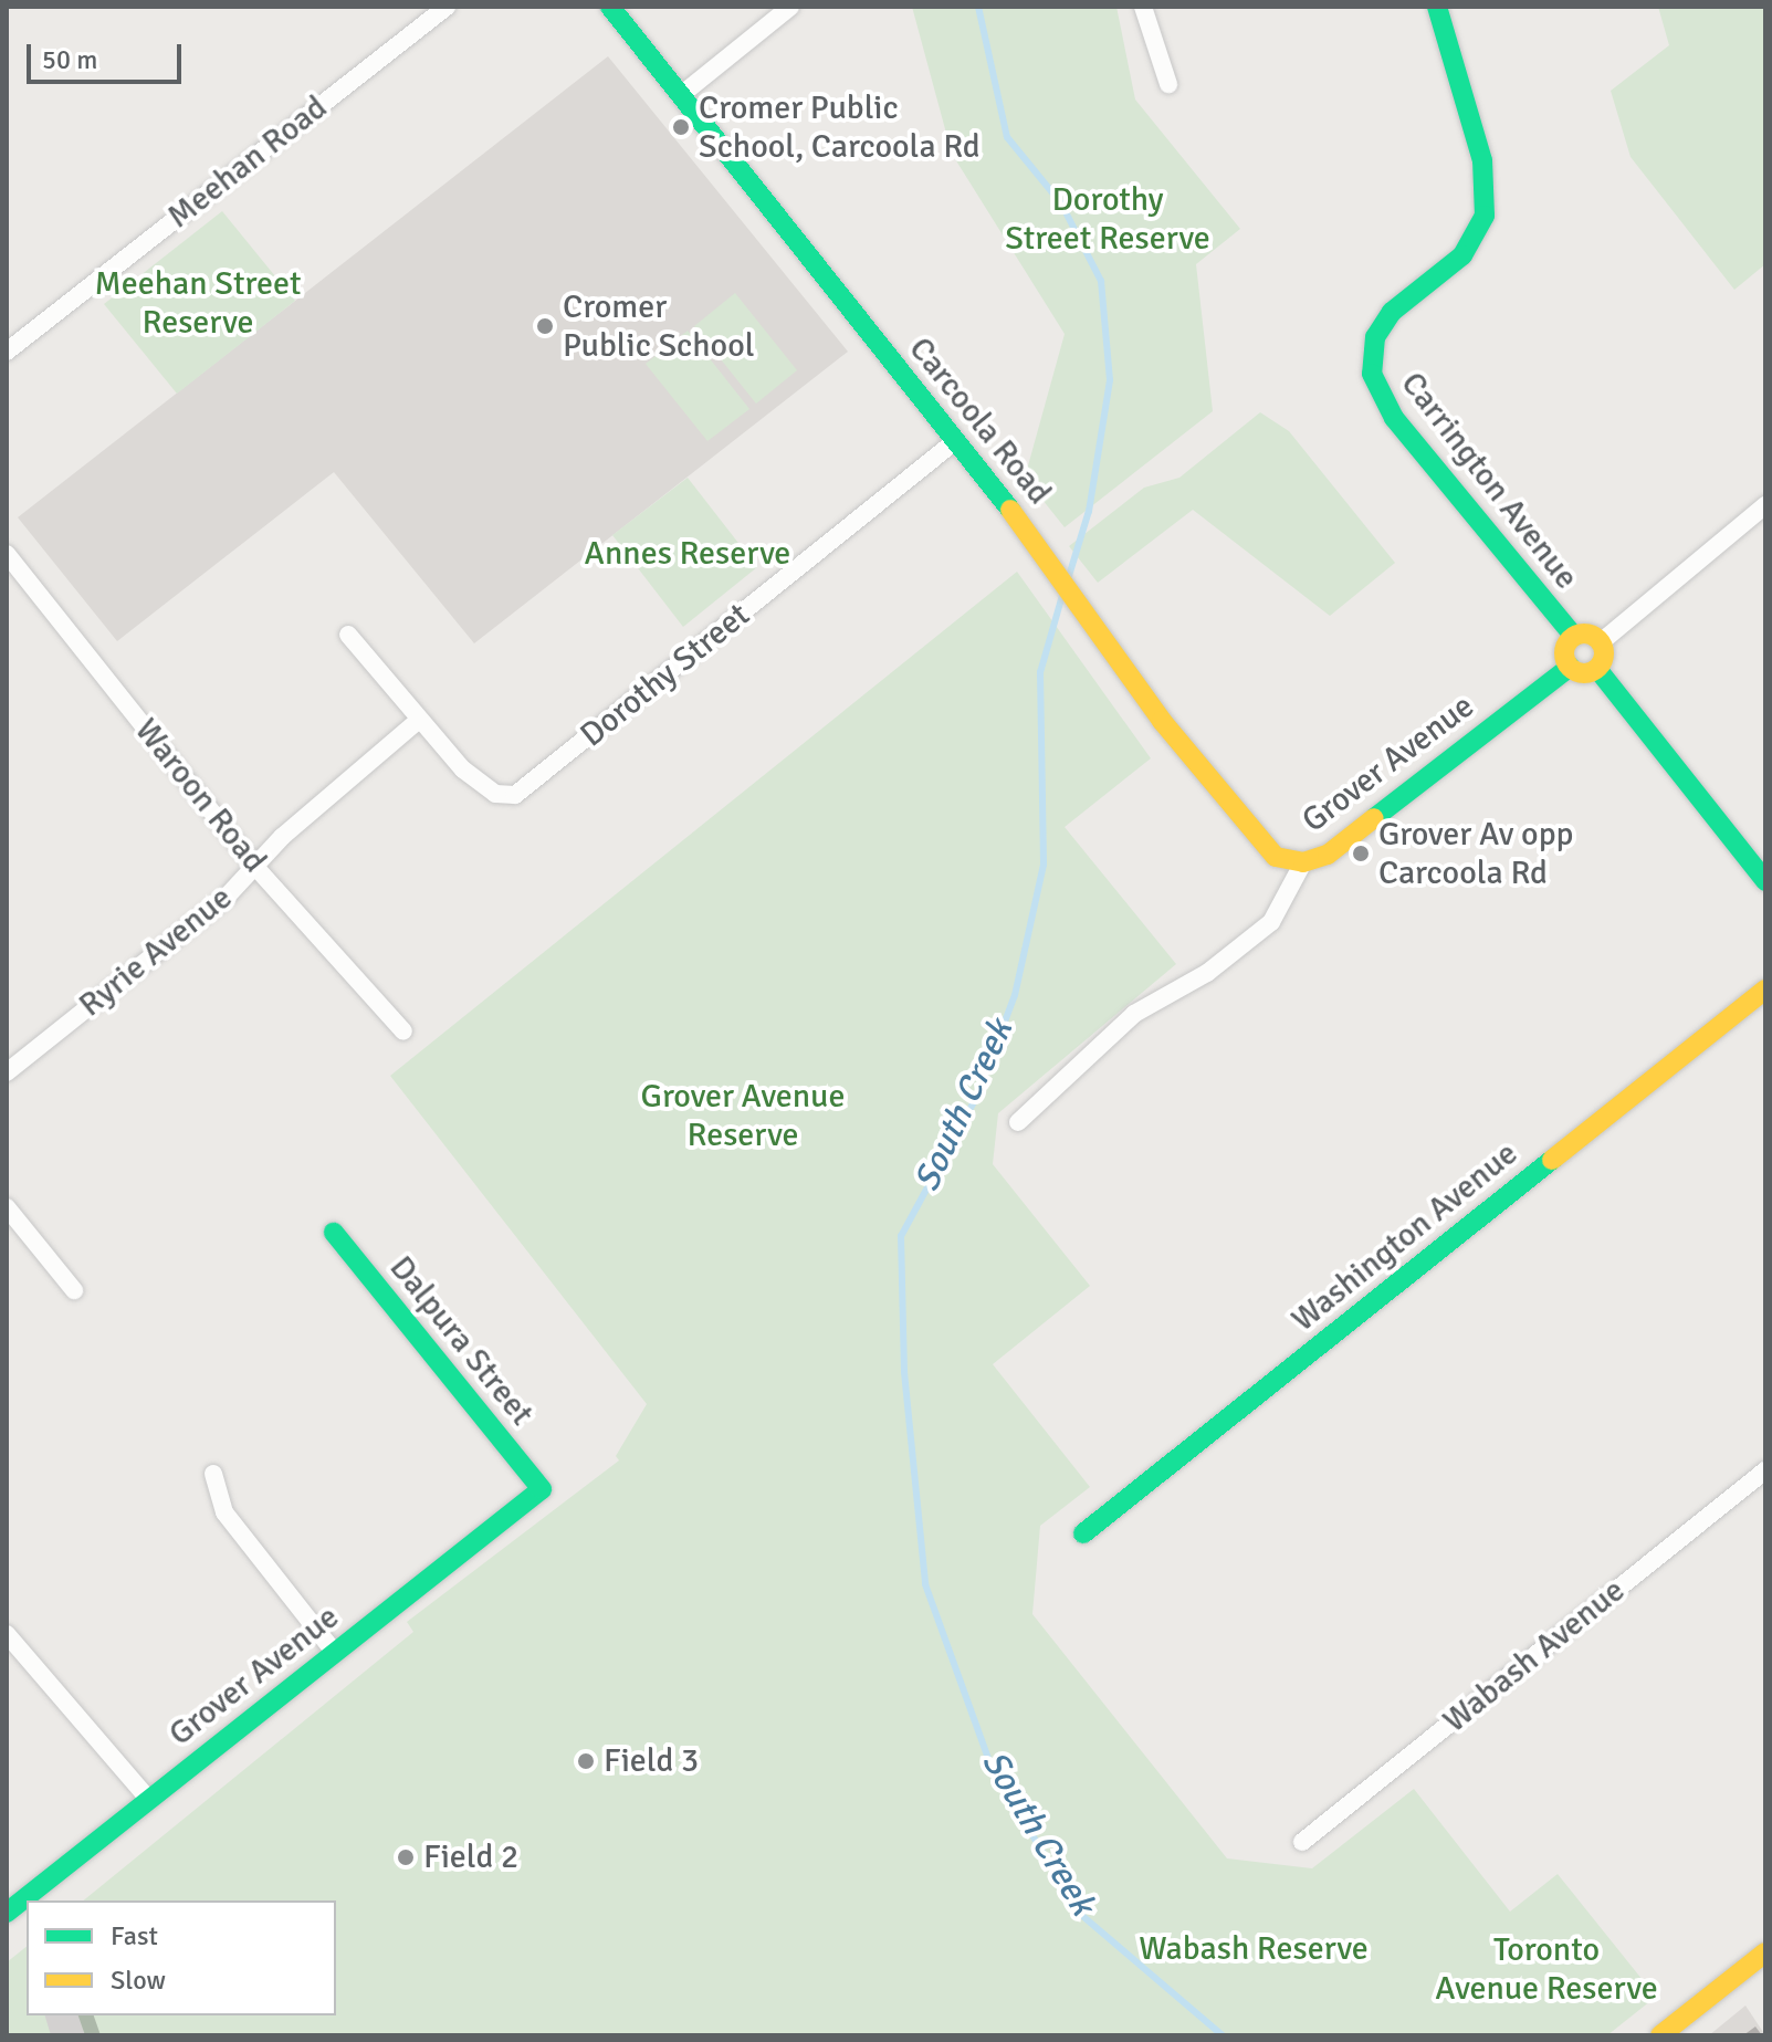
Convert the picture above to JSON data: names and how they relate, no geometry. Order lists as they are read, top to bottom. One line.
{"streets":{"street":["Meehan Road","Carcoola Road","Carrington Avenue","Dorothy Street","Grover Avenue","Waroon Road","Ryrie Avenue","Washington Avenue","Dalpura Street","Wabash Avenue"]},"crossings":[["Carcoola Road","Dorothy Street"],["Carcoola Road","Grover Avenue"],["Carrington Avenue","Grover Avenue"],["Dorothy Street","Ryrie Avenue"],["Grover Avenue","Dalpura Street"],["Waroon Road","Ryrie Avenue"]],"water":["South Creek"],"parks":["Dorothy Street Reserve","Meehan Street Reserve","Annes Reserve","Grover Avenue Reserve","Wabash Reserve","Toronto Avenue Reserve"],"places":["Cromer Public School, Carcoola Rd","Cromer Public School","Grover Av opp Carcoola Rd","Field 3","Field 2"],"legend":["Fast","Slow"],"scale_bar":"50 m"}
